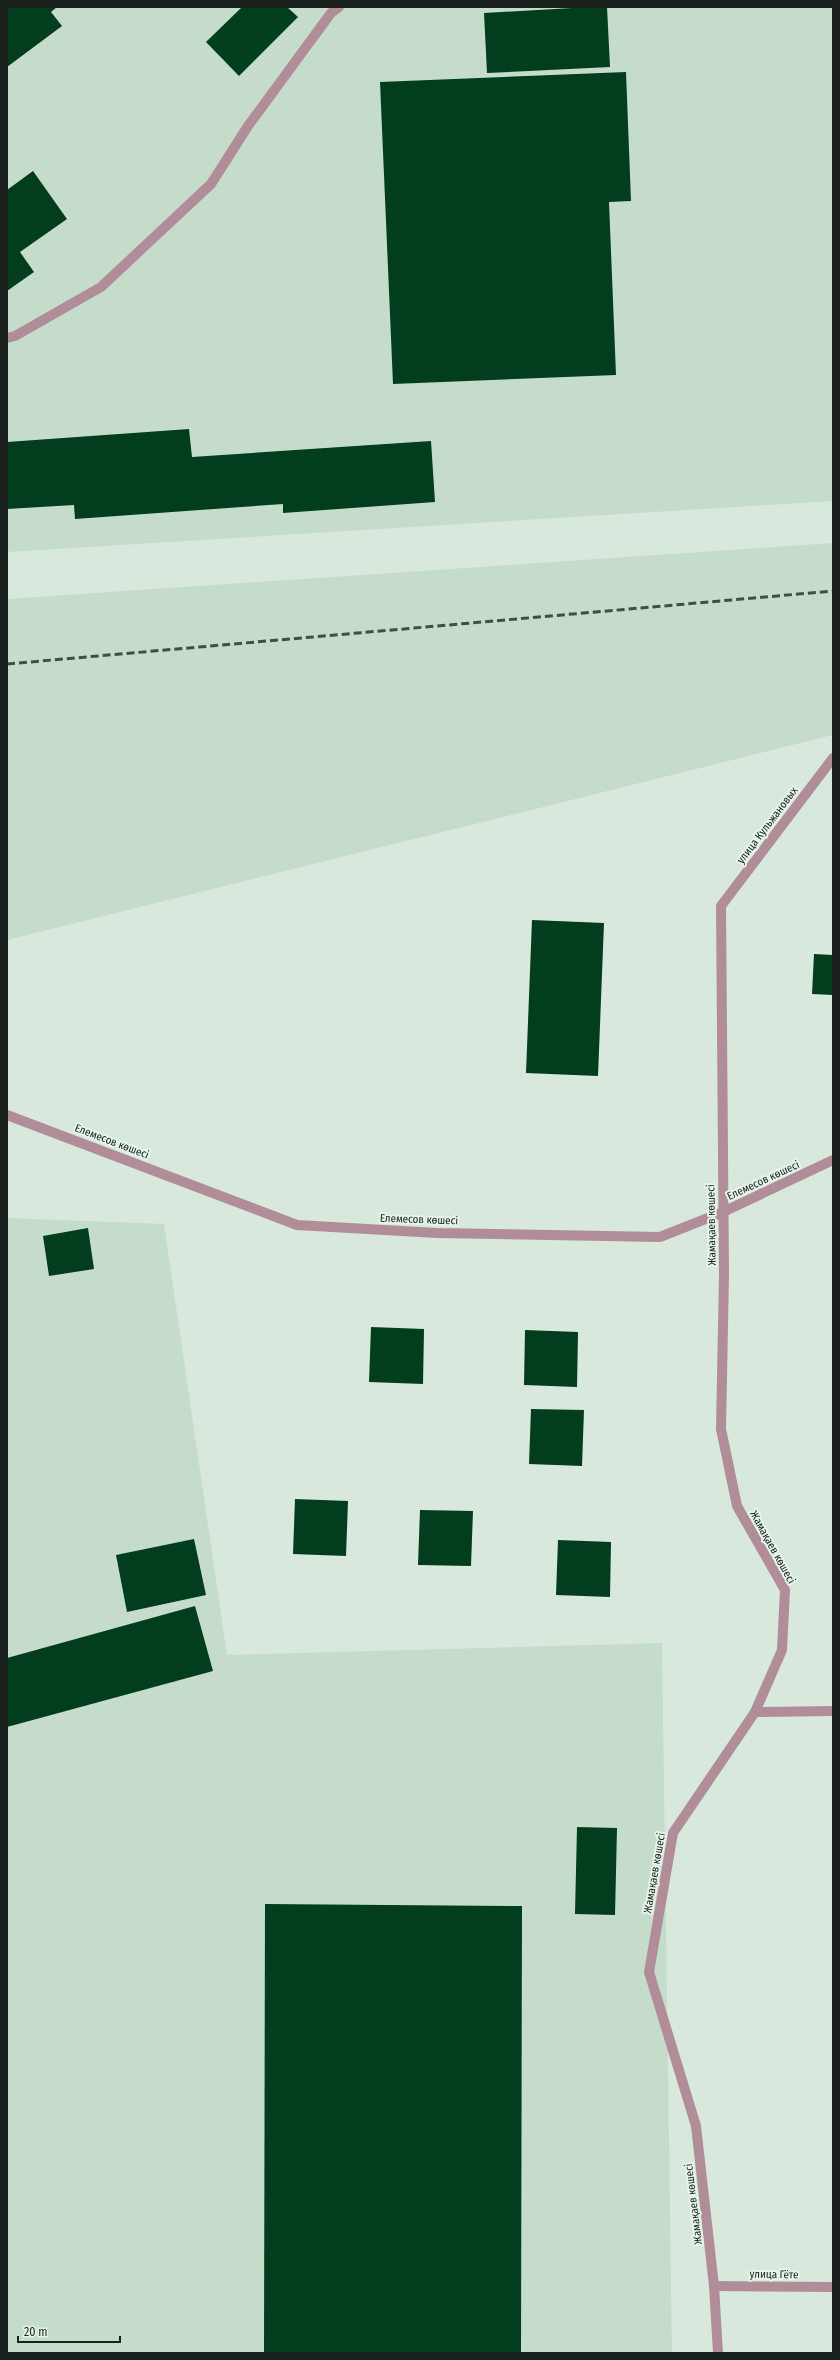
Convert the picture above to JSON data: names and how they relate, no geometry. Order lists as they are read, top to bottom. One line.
{"streets":{"street":["улица Кульжановых","Елемесов көшесі","Жамақаев көшесі","улица Гёте"]},"crossings":[["улица Кульжановых","Жамақаев көшесі"],["Елемесов көшесі","Жамақаев көшесі"],["Жамақаев көшесі","улица Гёте"]],"scale_bar":"20 m"}
